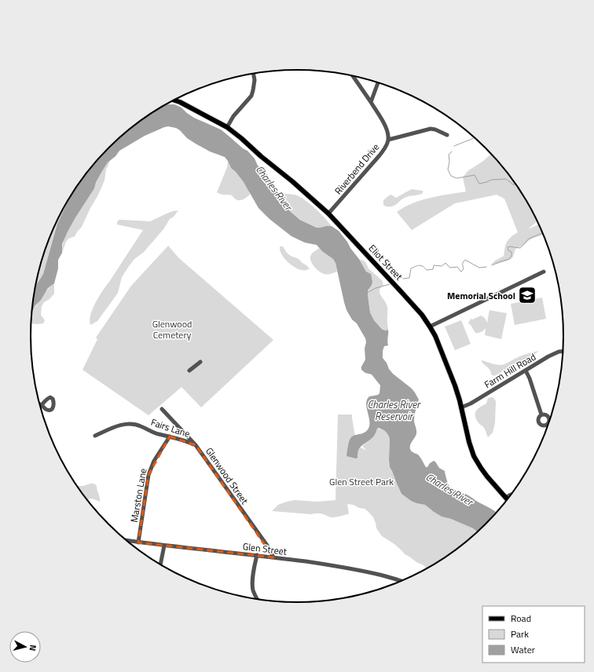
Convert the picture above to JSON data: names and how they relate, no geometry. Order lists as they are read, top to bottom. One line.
{"streets":{"main road":["Eliot Street"],"street":["Riverbend Drive","Farm Hill Road","Fairs Lane","Glenwood Street","Marston Lane","Glen Street"]},"crossings":[["Riverbend Drive","Eliot Street"],["Eliot Street","Farm Hill Road"],["Fairs Lane","Glenwood Street"],["Fairs Lane","Marston Lane"],["Glenwood Street","Glen Street"],["Marston Lane","Glen Street"]],"water":["Charles River","Charles River Reservoir"],"parks":["Glenwood Cemetery","Glen Street Park"],"places":{"school or university":["Memorial School"]},"legend":["Road","Park","Water"],"north":"right"}
